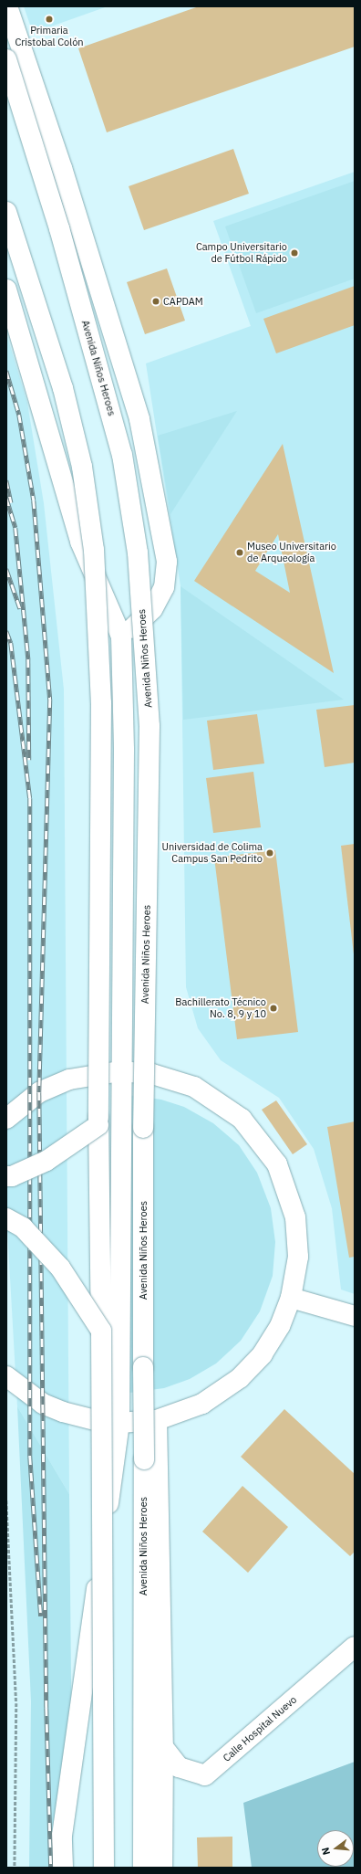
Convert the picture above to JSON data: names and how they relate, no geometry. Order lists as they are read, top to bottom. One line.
{"streets":{"street":["Avenida Niños Heroes","Calle Hospital Nuevo"]},"places":["Primaria Cristobal Colón","Campo Universitario de Fútbol Rápido","CAPDAM","Museo Universitario de Arqueología","Universidad de Colima Campus San Pedrito","Bachillerato Técnico No. 8, 9 y 10"],"north":"left"}
